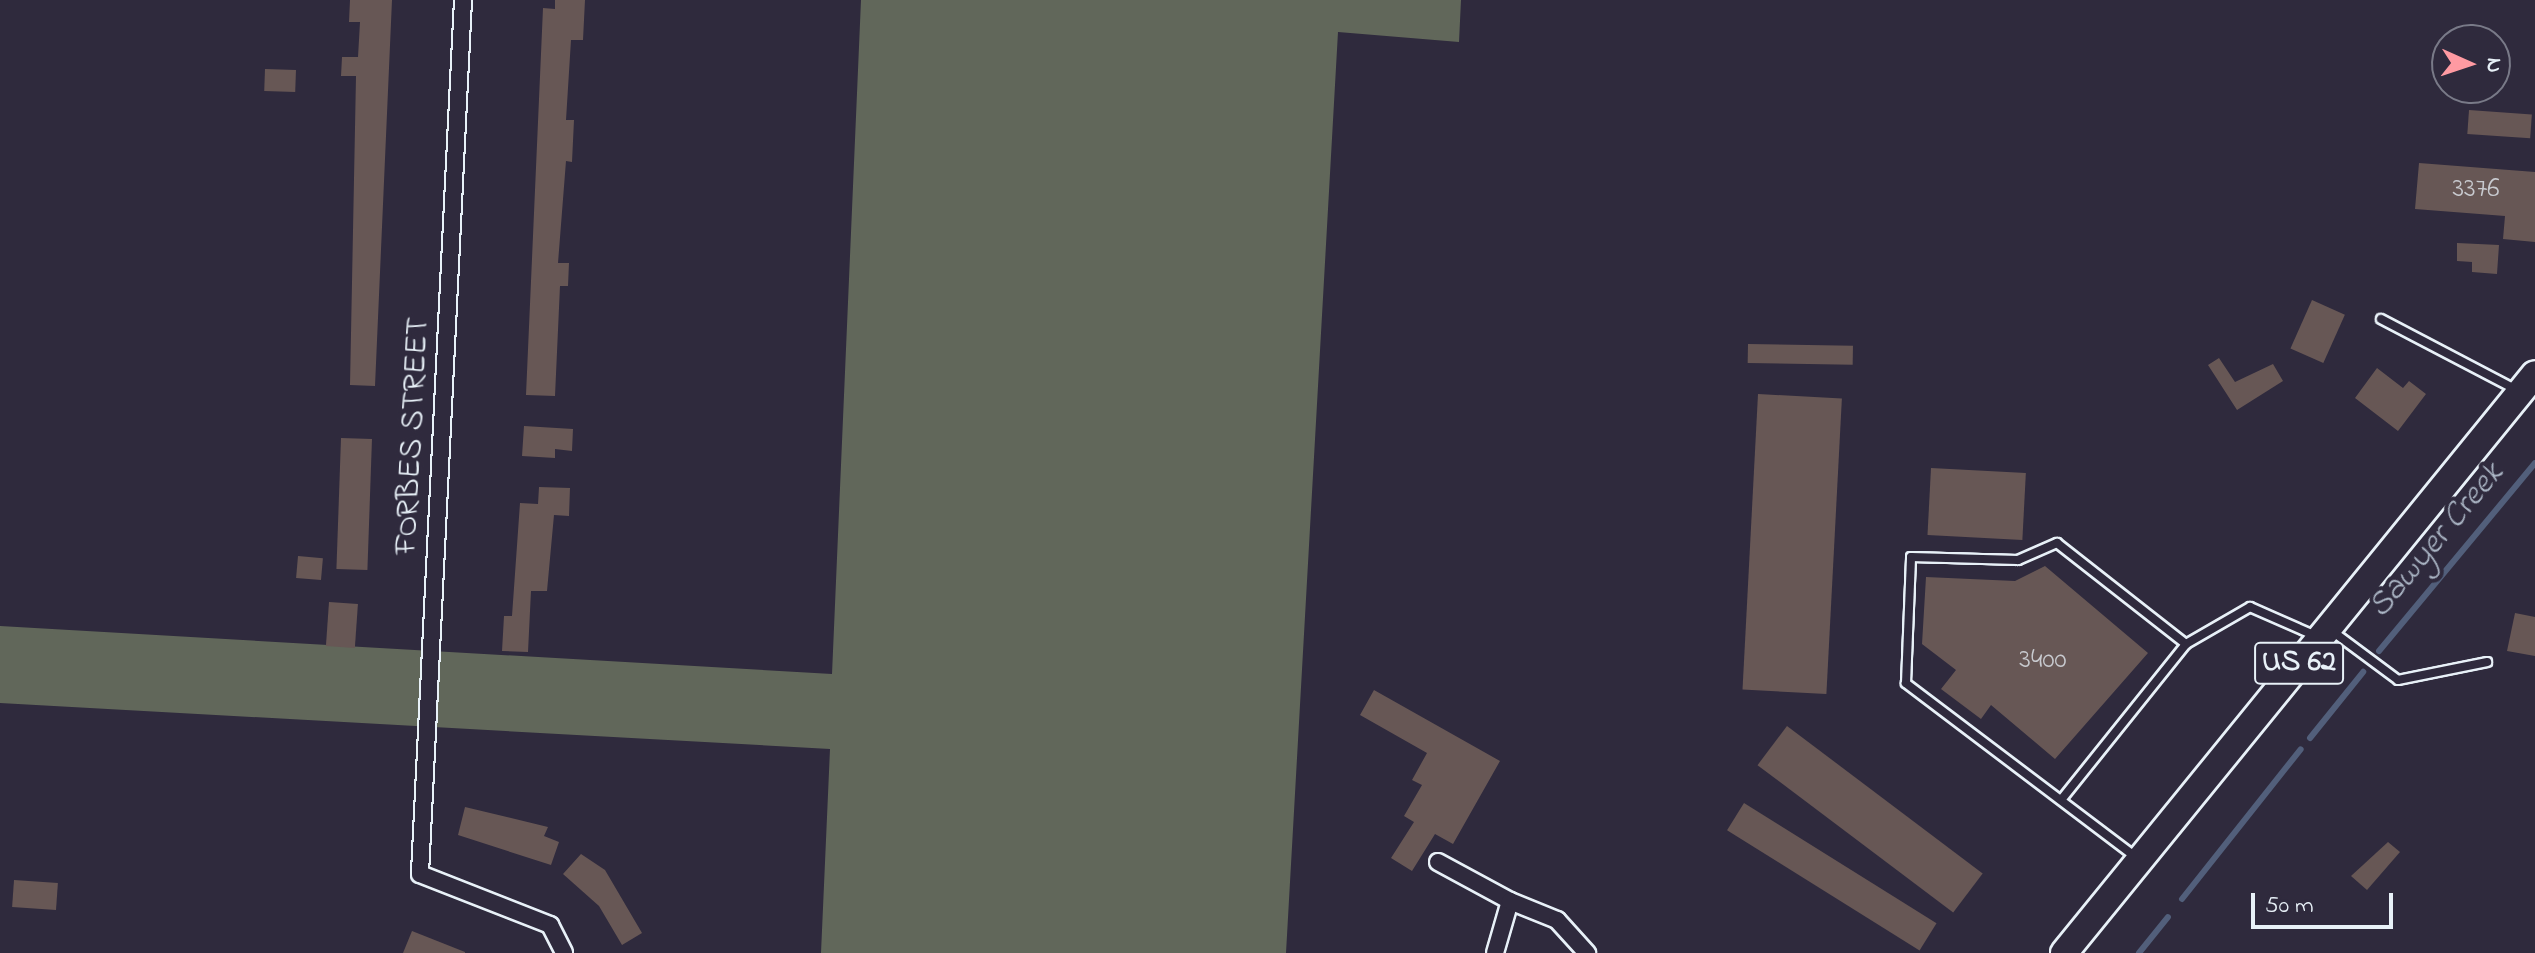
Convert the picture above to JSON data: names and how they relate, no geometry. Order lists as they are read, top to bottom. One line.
{"streets":{"main road":["US 62"],"street":["FORBES STREET"]},"water":["Sawyer Creek"],"house_numbers":["3376","3400"],"scale_bar":"50 m","north":"right"}
